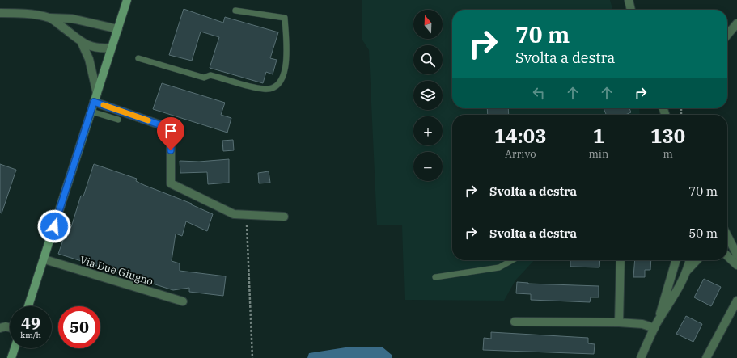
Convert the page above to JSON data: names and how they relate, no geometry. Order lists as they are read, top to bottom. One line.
{"streets":{"street":["Via Due Giugno"]},"north":"top","page":{"map_buttons":["+","−"],"turn":["70 m","Svolta a destra"],"eta":["14:03","Arrivo","1","min","130","m"],"list":[{"name":"Svolta a destra","value":"70 m"},{"name":"Svolta a destra","value":"50 m"}],"speed":"49 km/h","limit":"50"}}
